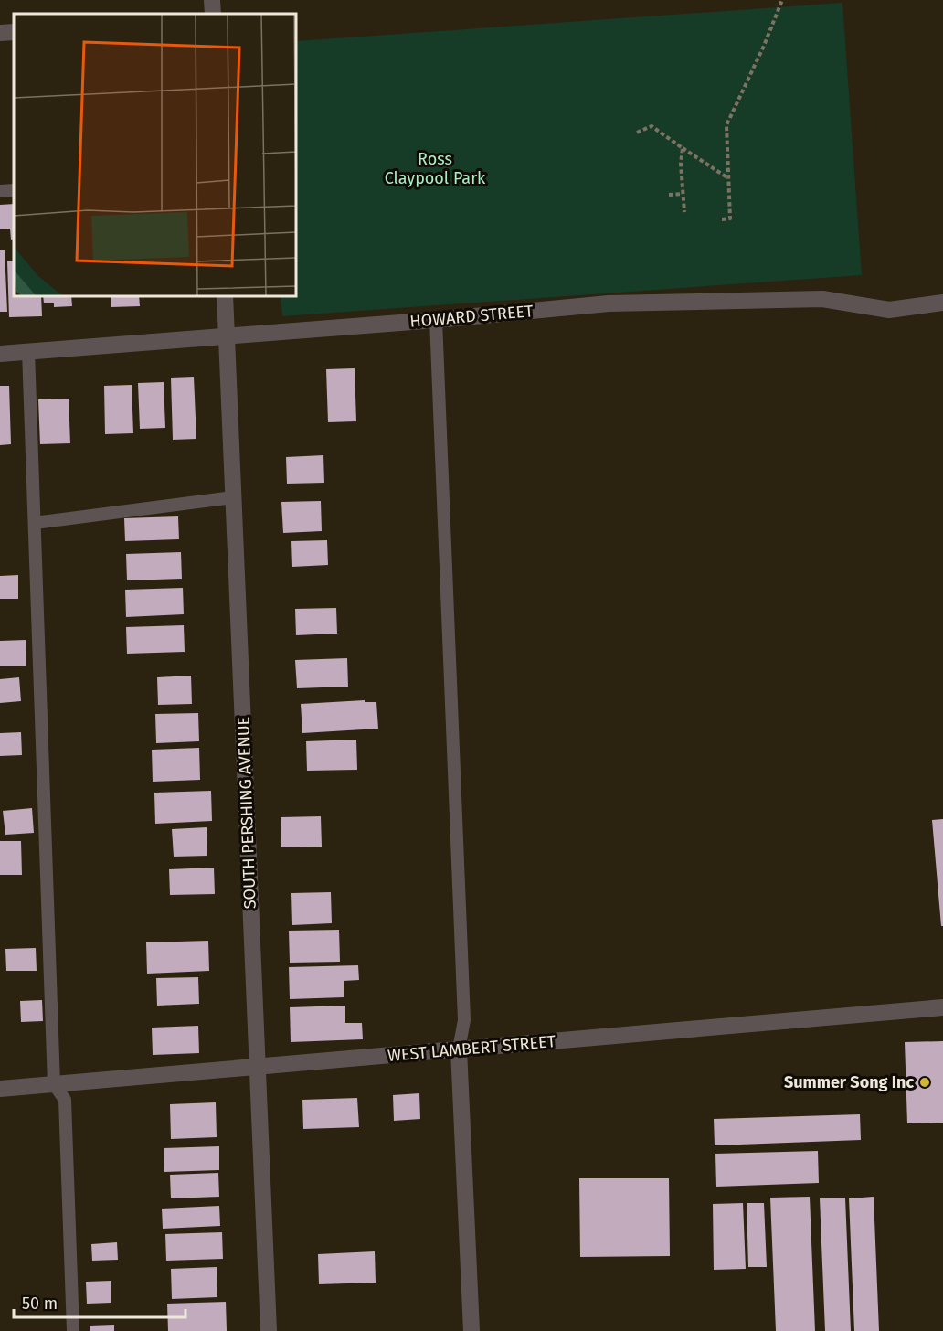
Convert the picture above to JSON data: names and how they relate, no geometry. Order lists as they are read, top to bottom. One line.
{"streets":{"street":["HOWARD STREET","SOUTH PERSHING AVENUE","WEST LAMBERT STREET"]},"crossings":[["HOWARD STREET","SOUTH PERSHING AVENUE"],["SOUTH PERSHING AVENUE","WEST LAMBERT STREET"]],"parks":["Ross Claypool Park"],"places":["Summer Song Inc"],"scale_bar":"50 m"}
